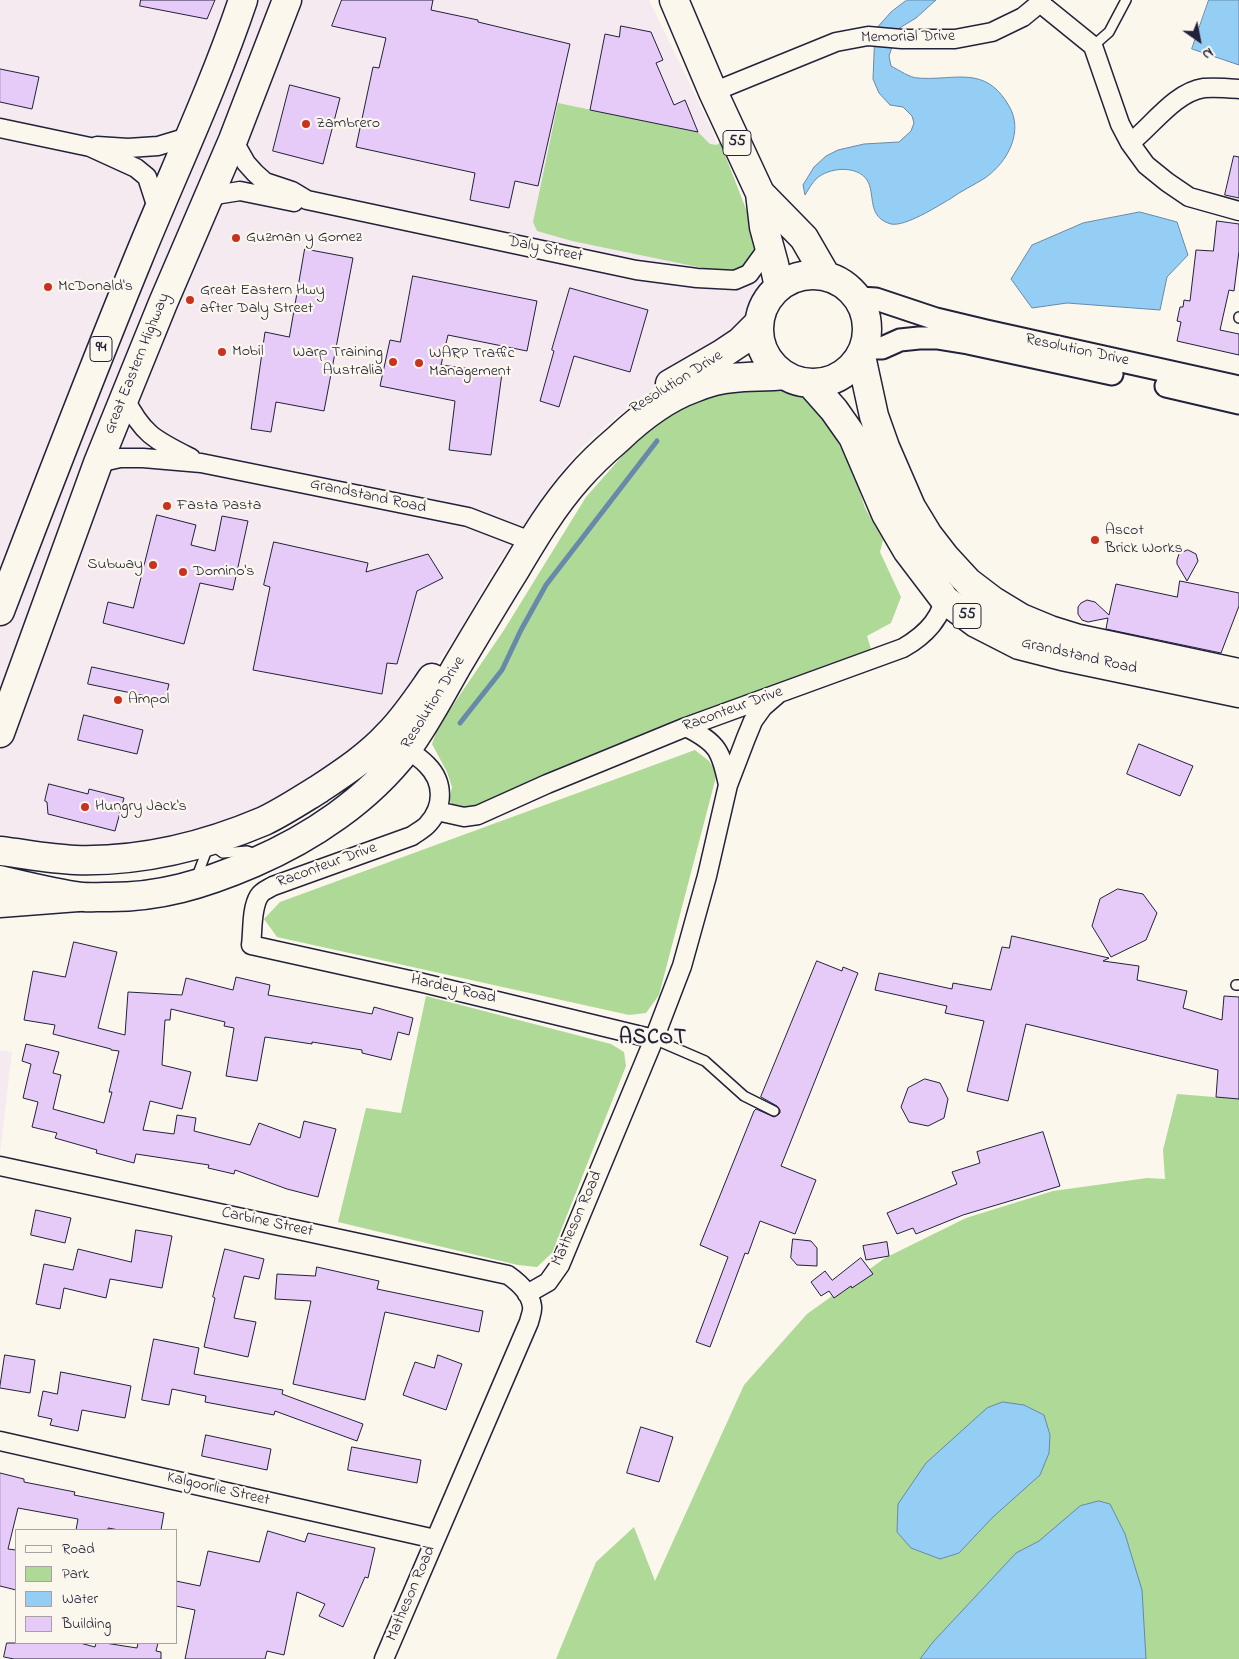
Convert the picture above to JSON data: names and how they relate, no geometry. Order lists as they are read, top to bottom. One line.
{"streets":{"main road":["55","94","Resolution Drive","Great Eastern Highway","Grandstand Road"],"street":["Memorial Drive","Daly Street","Raconteur Drive","Hardey Road","Matheson Road","Carbine Street","Kalgoorlie Street"]},"crossings":[["Memorial Drive","55"],["55","Daly Street"],["55","Resolution Drive"],["55","Grandstand Road"],["Daly Street","Great Eastern Highway"],["Resolution Drive","Grandstand Road"],["Great Eastern Highway","Grandstand Road"],["Grandstand Road","Raconteur Drive"],["Raconteur Drive","Hardey Road"],["Raconteur Drive","Matheson Road"],["Hardey Road","Matheson Road"],["Matheson Road","Carbine Street"],["Matheson Road","Kalgoorlie Street"]],"districts":["ASCOT"],"places":["Zambrero","Guzman y Gomez","McDonald's","Great Eastern Hwy after Daly Street","Mobil","Warp Training Australia","WARP Traffic Management","Fasta Pasta","Ascot Brick Works","Subway","Domino's","Ampol","Hungry Jack's"],"legend":["Road","Park","Water","Building"],"north":"bottom right"}
